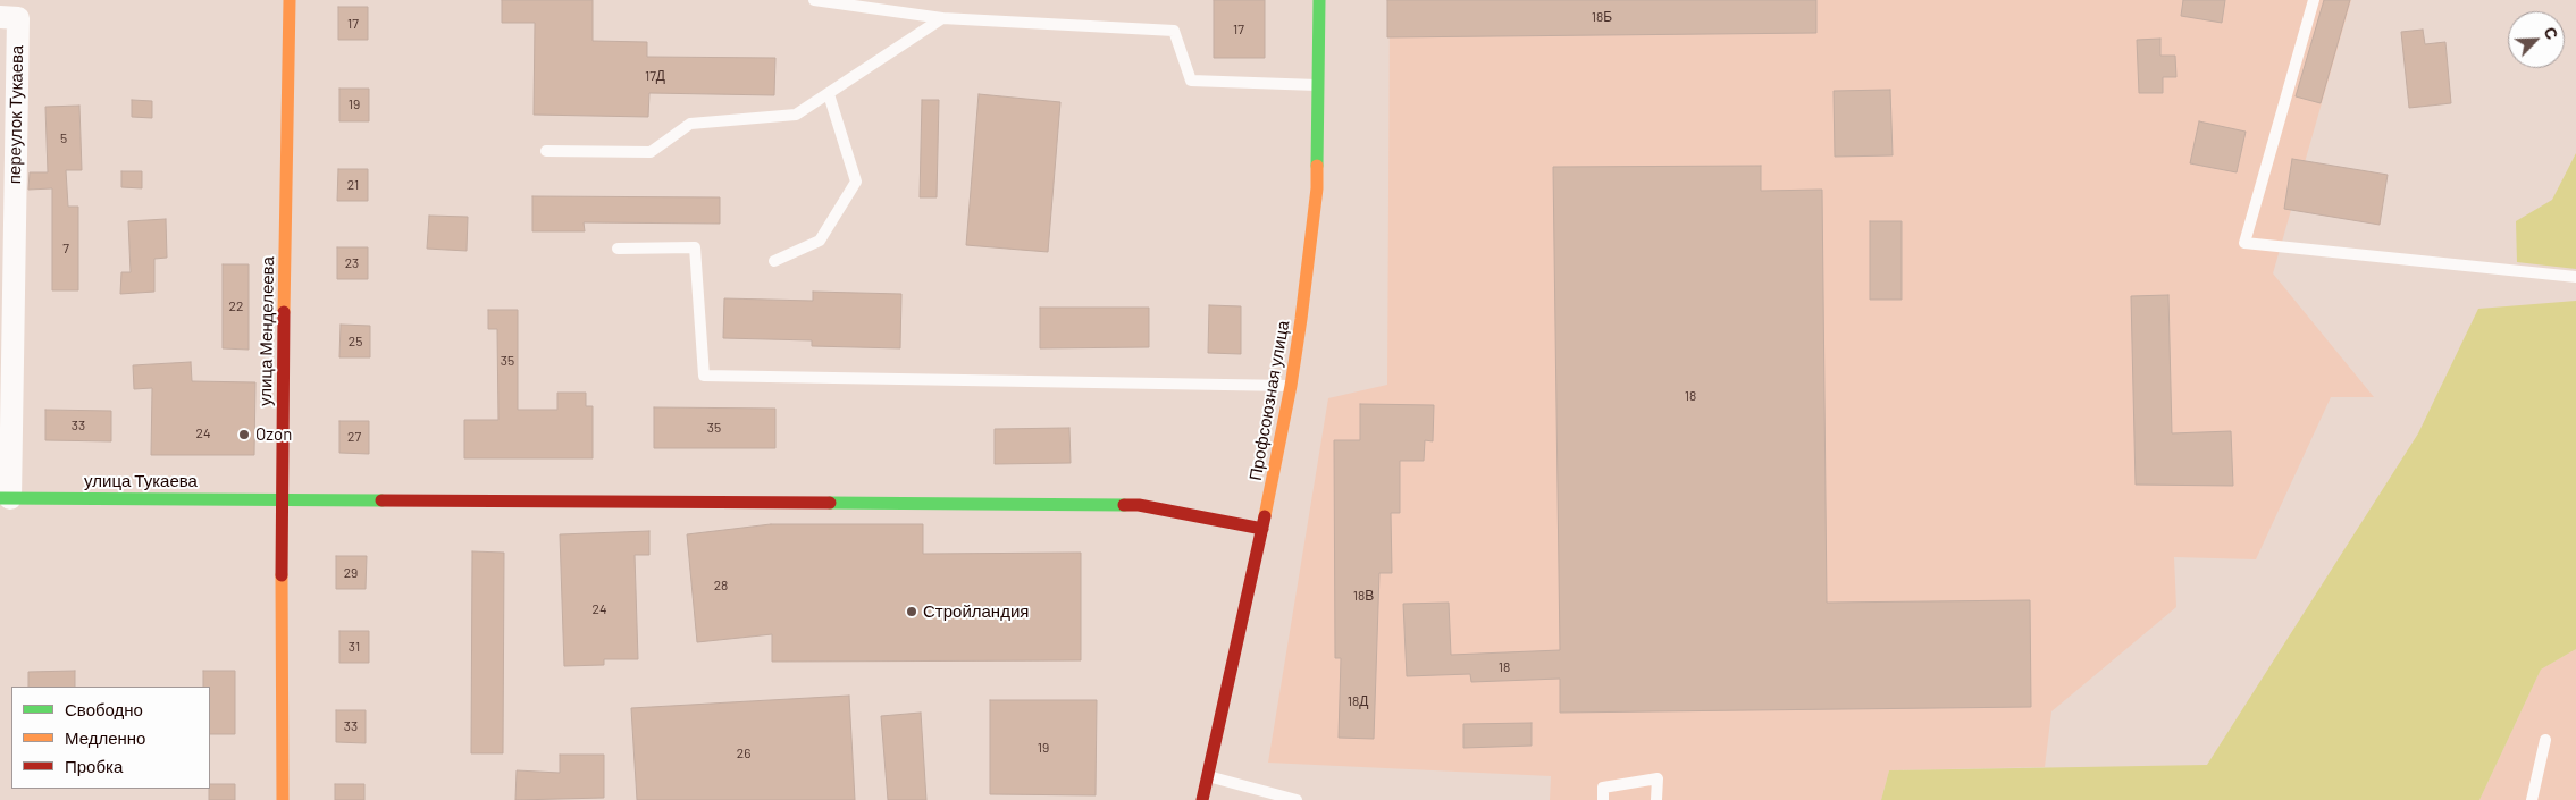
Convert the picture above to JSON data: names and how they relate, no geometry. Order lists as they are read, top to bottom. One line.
{"streets":{"street":["переулок Тукаева","улица Менделеева","Профсоюзная улица","улица Тукаева"]},"crossings":[["переулок Тукаева","улица Тукаева"],["улица Менделеева","улица Тукаева"],["Профсоюзная улица","улица Тукаева"]],"places":["Ozon","Стройландия"],"house_numbers":["18Б","17","17","17Д","19","5","21","7","23","22","25","35","18","33","35","24","27","29","28","18В","24","31","18","18Д","33","19","26"],"legend":["Свободно","Медленно","Пробка"],"north":"top right"}
